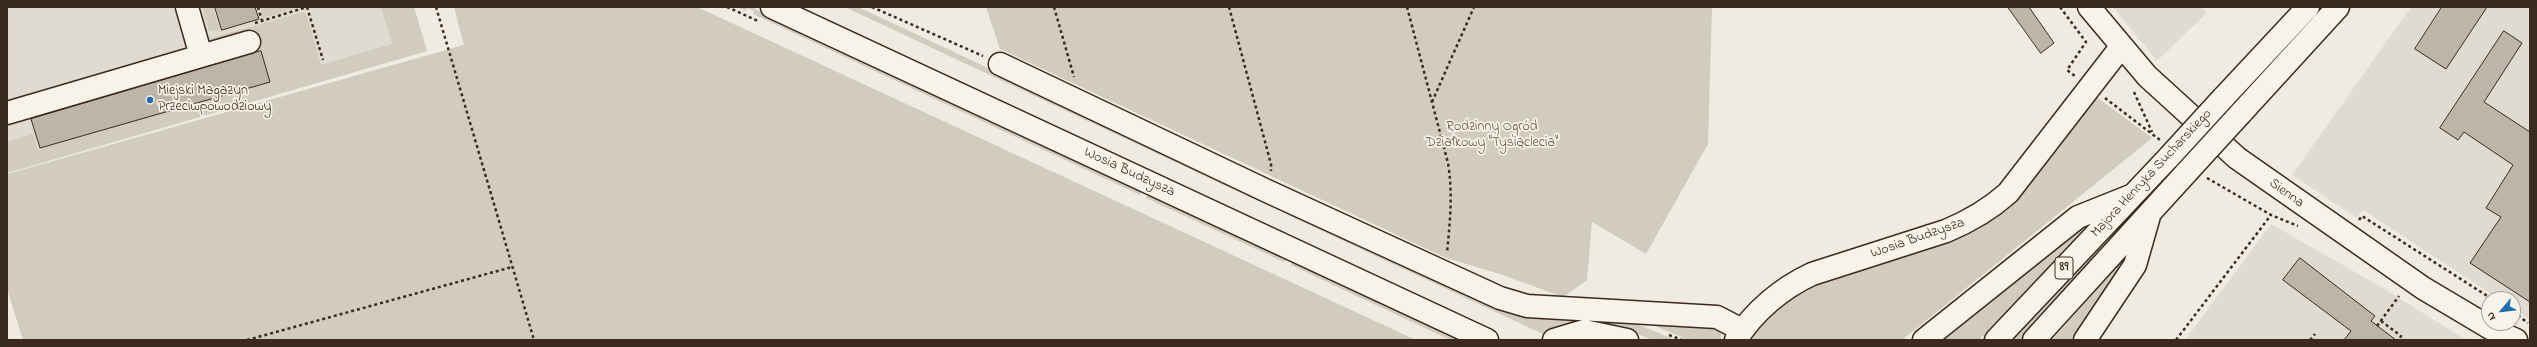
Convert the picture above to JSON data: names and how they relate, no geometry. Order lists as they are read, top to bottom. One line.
{"streets":{"main road":["Wosia Budzysza","Majora Henryka Sucharskiego","Sienna","89"]},"crossings":[["Wosia Budzysza","Sienna"]],"parks":["Rodzinny Ogród Działkowy \"Tysiąclecia\""],"places":["Miejski Magazyn Przeciwpowodziowy"],"north":"bottom left"}
